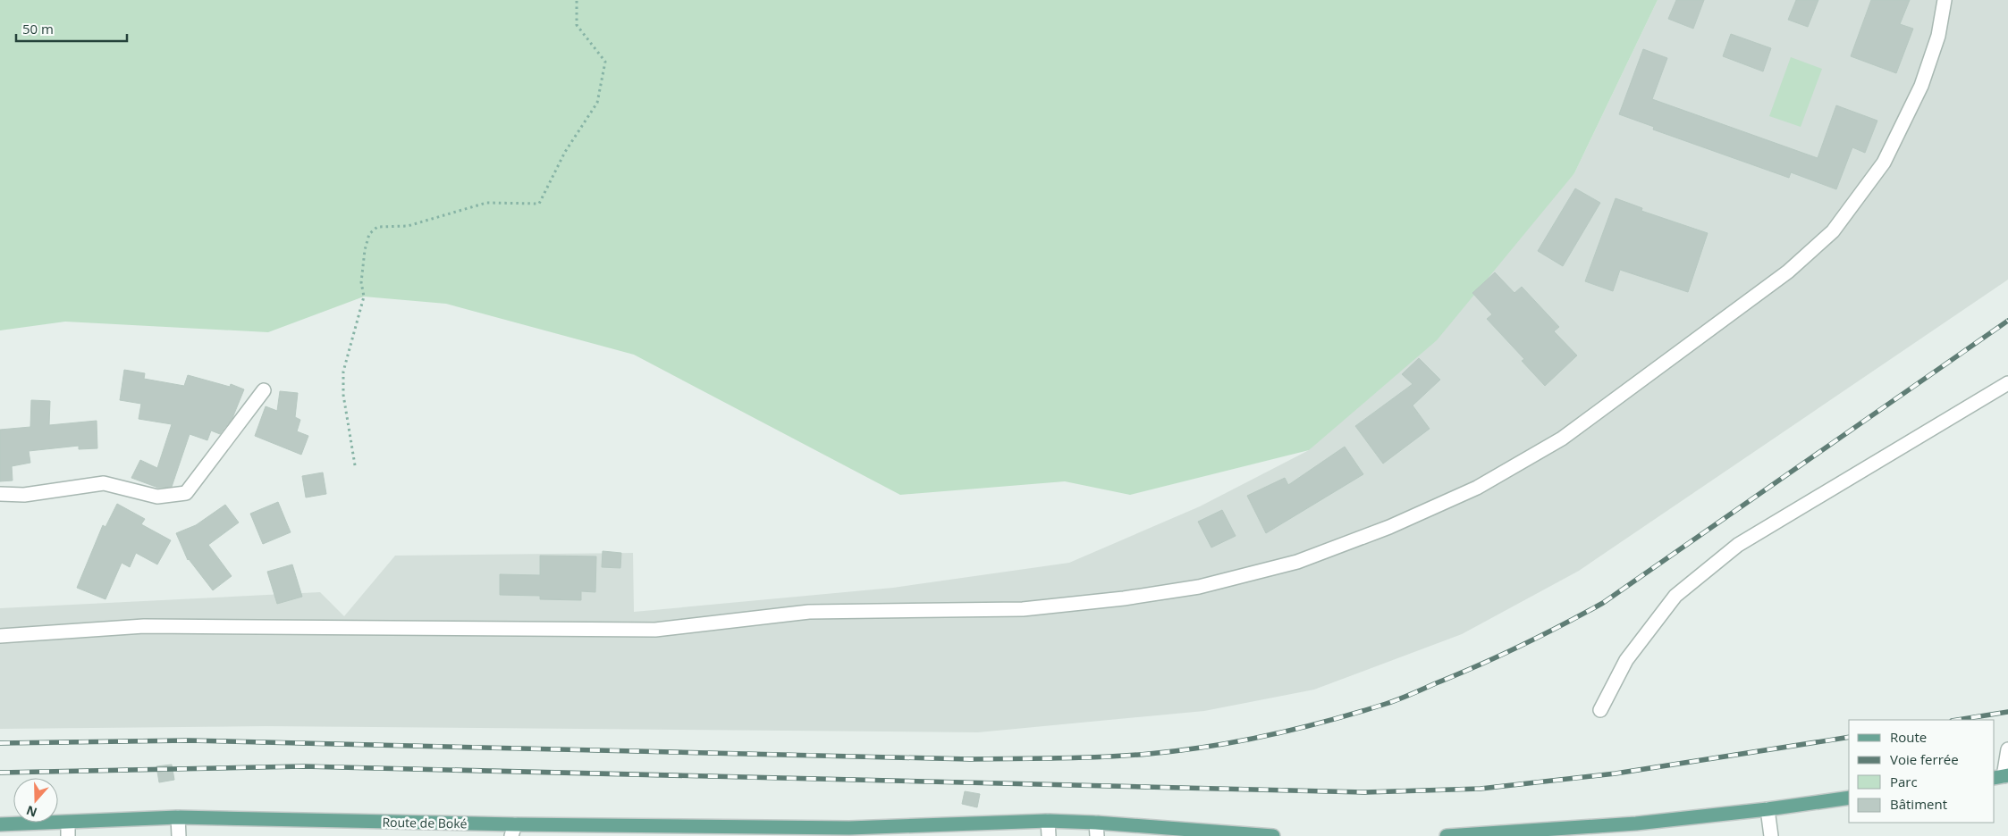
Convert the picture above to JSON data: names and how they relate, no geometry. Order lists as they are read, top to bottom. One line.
{"streets":{"main road":["Route de Boké"]},"legend":["Route","Voie ferrée","Parc","Bâtiment"],"scale_bar":"50 m","north":"bottom"}
